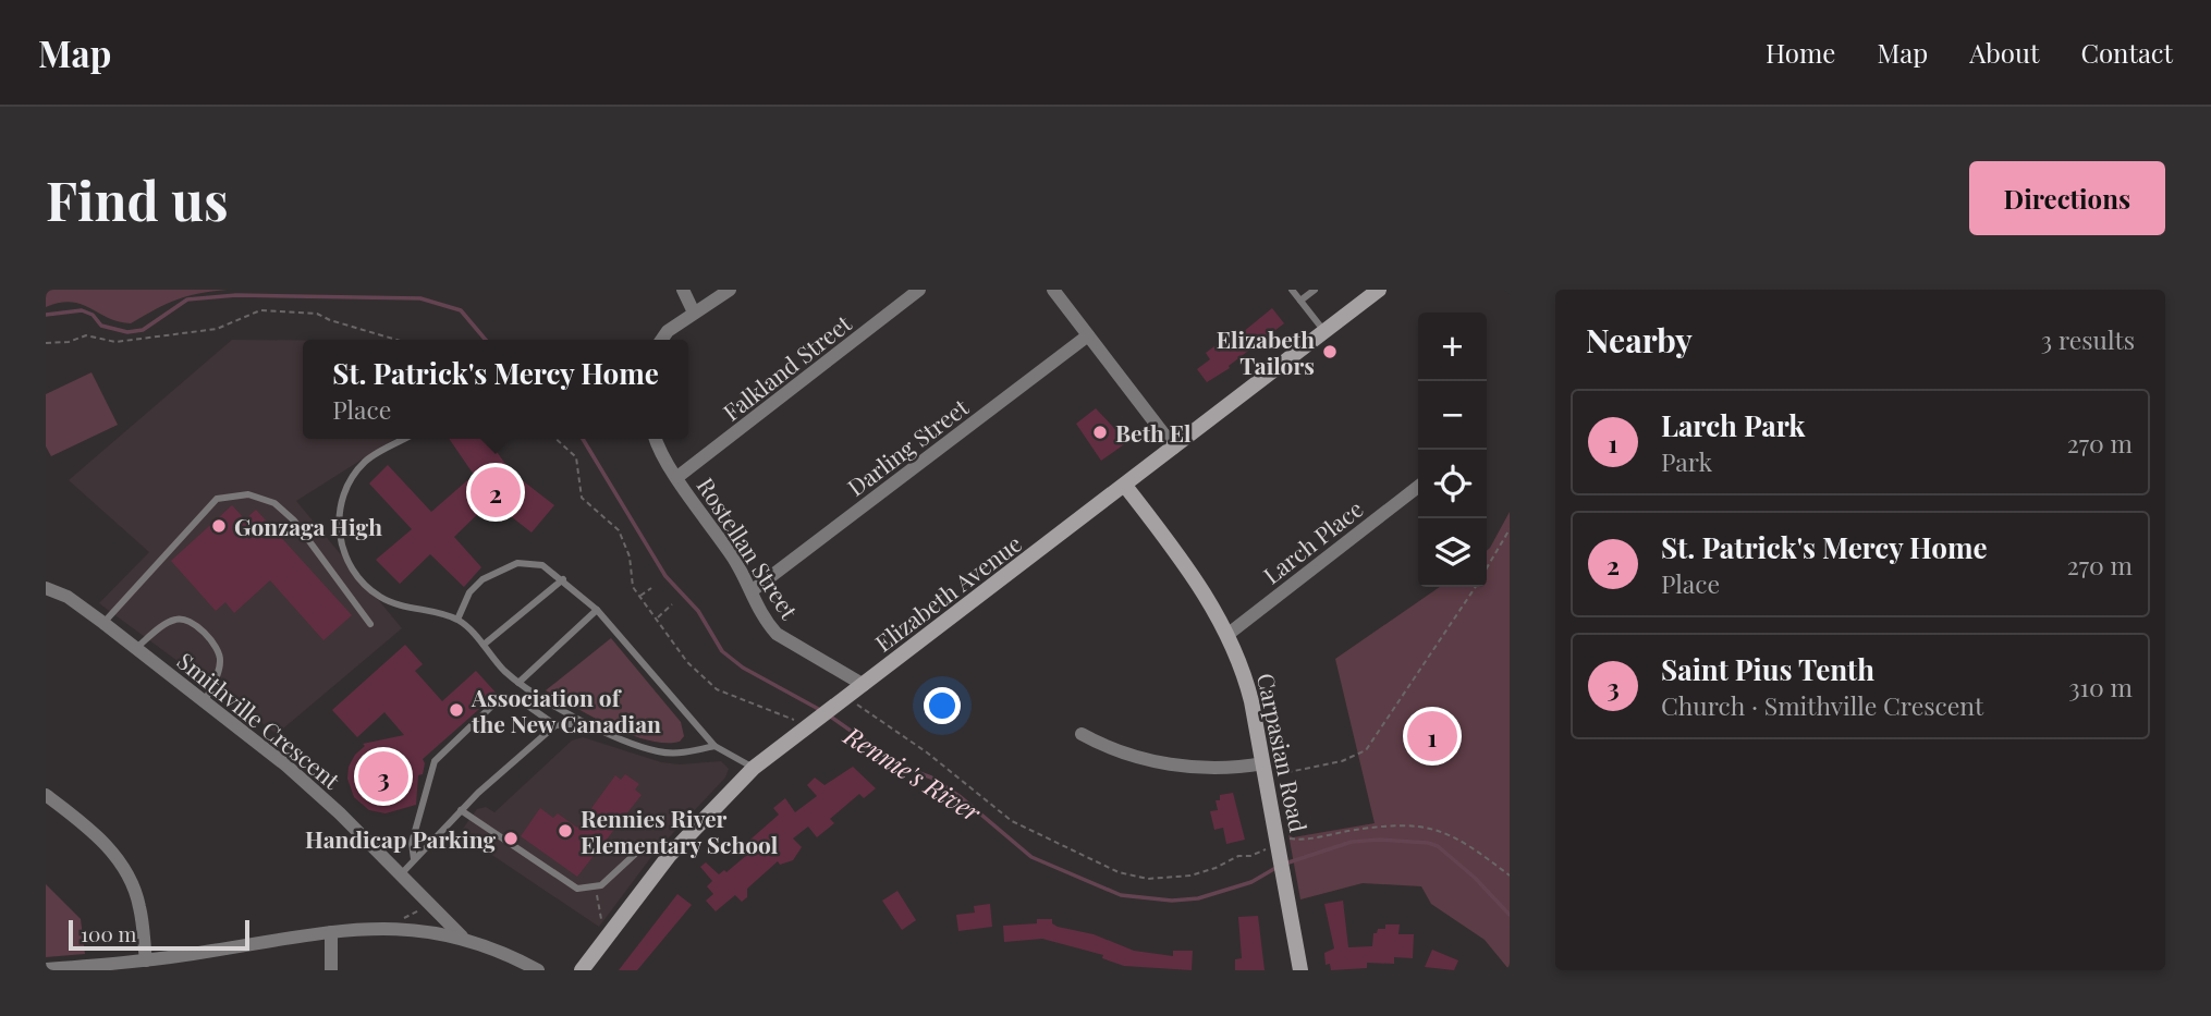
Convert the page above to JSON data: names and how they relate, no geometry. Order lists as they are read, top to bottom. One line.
{"streets":{"main road":["Elizabeth Avenue","Carpasian Road"],"street":["Falkland Street","Darling Street","Larch Place","Rostellan Street","Smithville Crescent"]},"crossings":[["Falkland Street","Rostellan Street"],["Darling Street","Rostellan Street"],["Larch Place","Carpasian Road"],["Rostellan Street","Elizabeth Avenue"],["Elizabeth Avenue","Carpasian Road"]],"water":["Rennie's River"],"places":["Elizabeth Tailors","Beth El","Gonzaga High","Association of the New Canadian","Rennies River Elementary School","Handicap Parking"],"scale_bar":"100 m","page":{"header":"Map","nav":["Home","Map","About","Contact"],"buttons":"Directions","title":"Find us","heading":["Nearby","3 results"],"map_buttons":["+","−"],"popup":["St. Patrick's Mercy Home","Place"],"list":[{"mark":"1","name":"Larch Park","note":"Park","value":"270 m"},{"mark":"2","name":"St. Patrick's Mercy Home","note":"Place","value":"270 m"},{"mark":"3","name":"Saint Pius Tenth","note":"Church · Smithville Crescent","value":"310 m"}],"pins":["2","1","3"],"scale":"100 m"}}
